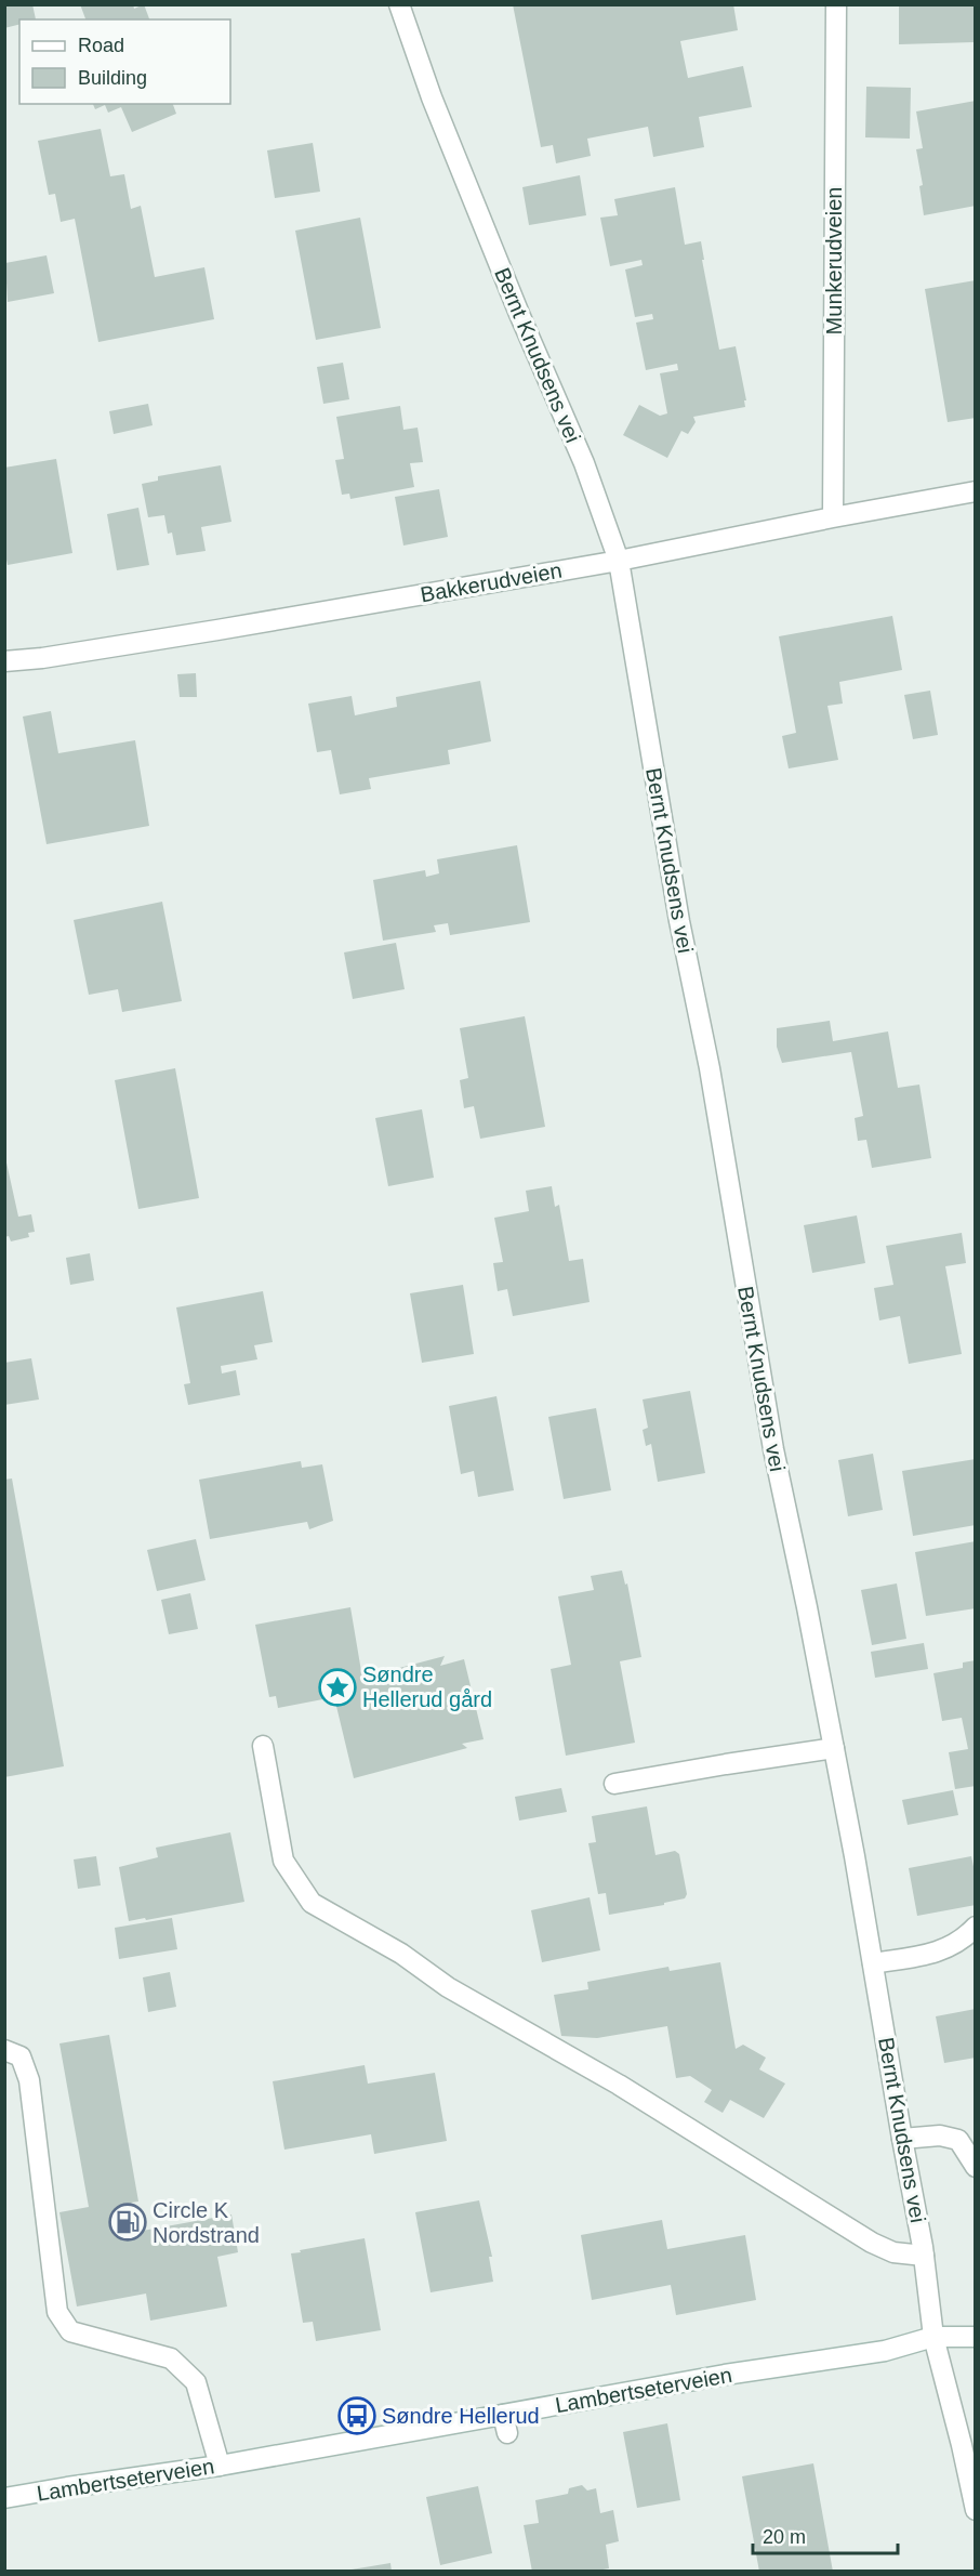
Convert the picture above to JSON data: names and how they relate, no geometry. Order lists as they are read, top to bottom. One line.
{"streets":{"street":["Munkerudveien","Bernt Knudsens vei","Bakkerudveien","Lambertseterveien"]},"crossings":[["Munkerudveien","Bakkerudveien"],["Bernt Knudsens vei","Bakkerudveien"],["Bernt Knudsens vei","Lambertseterveien"]],"places":{"place":["Søndre Hellerud gård"],"fuel station":["Circle K Nordstrand"],"bus stop":["Søndre Hellerud"]},"legend":["Road","Building"],"scale_bar":"20 m"}
